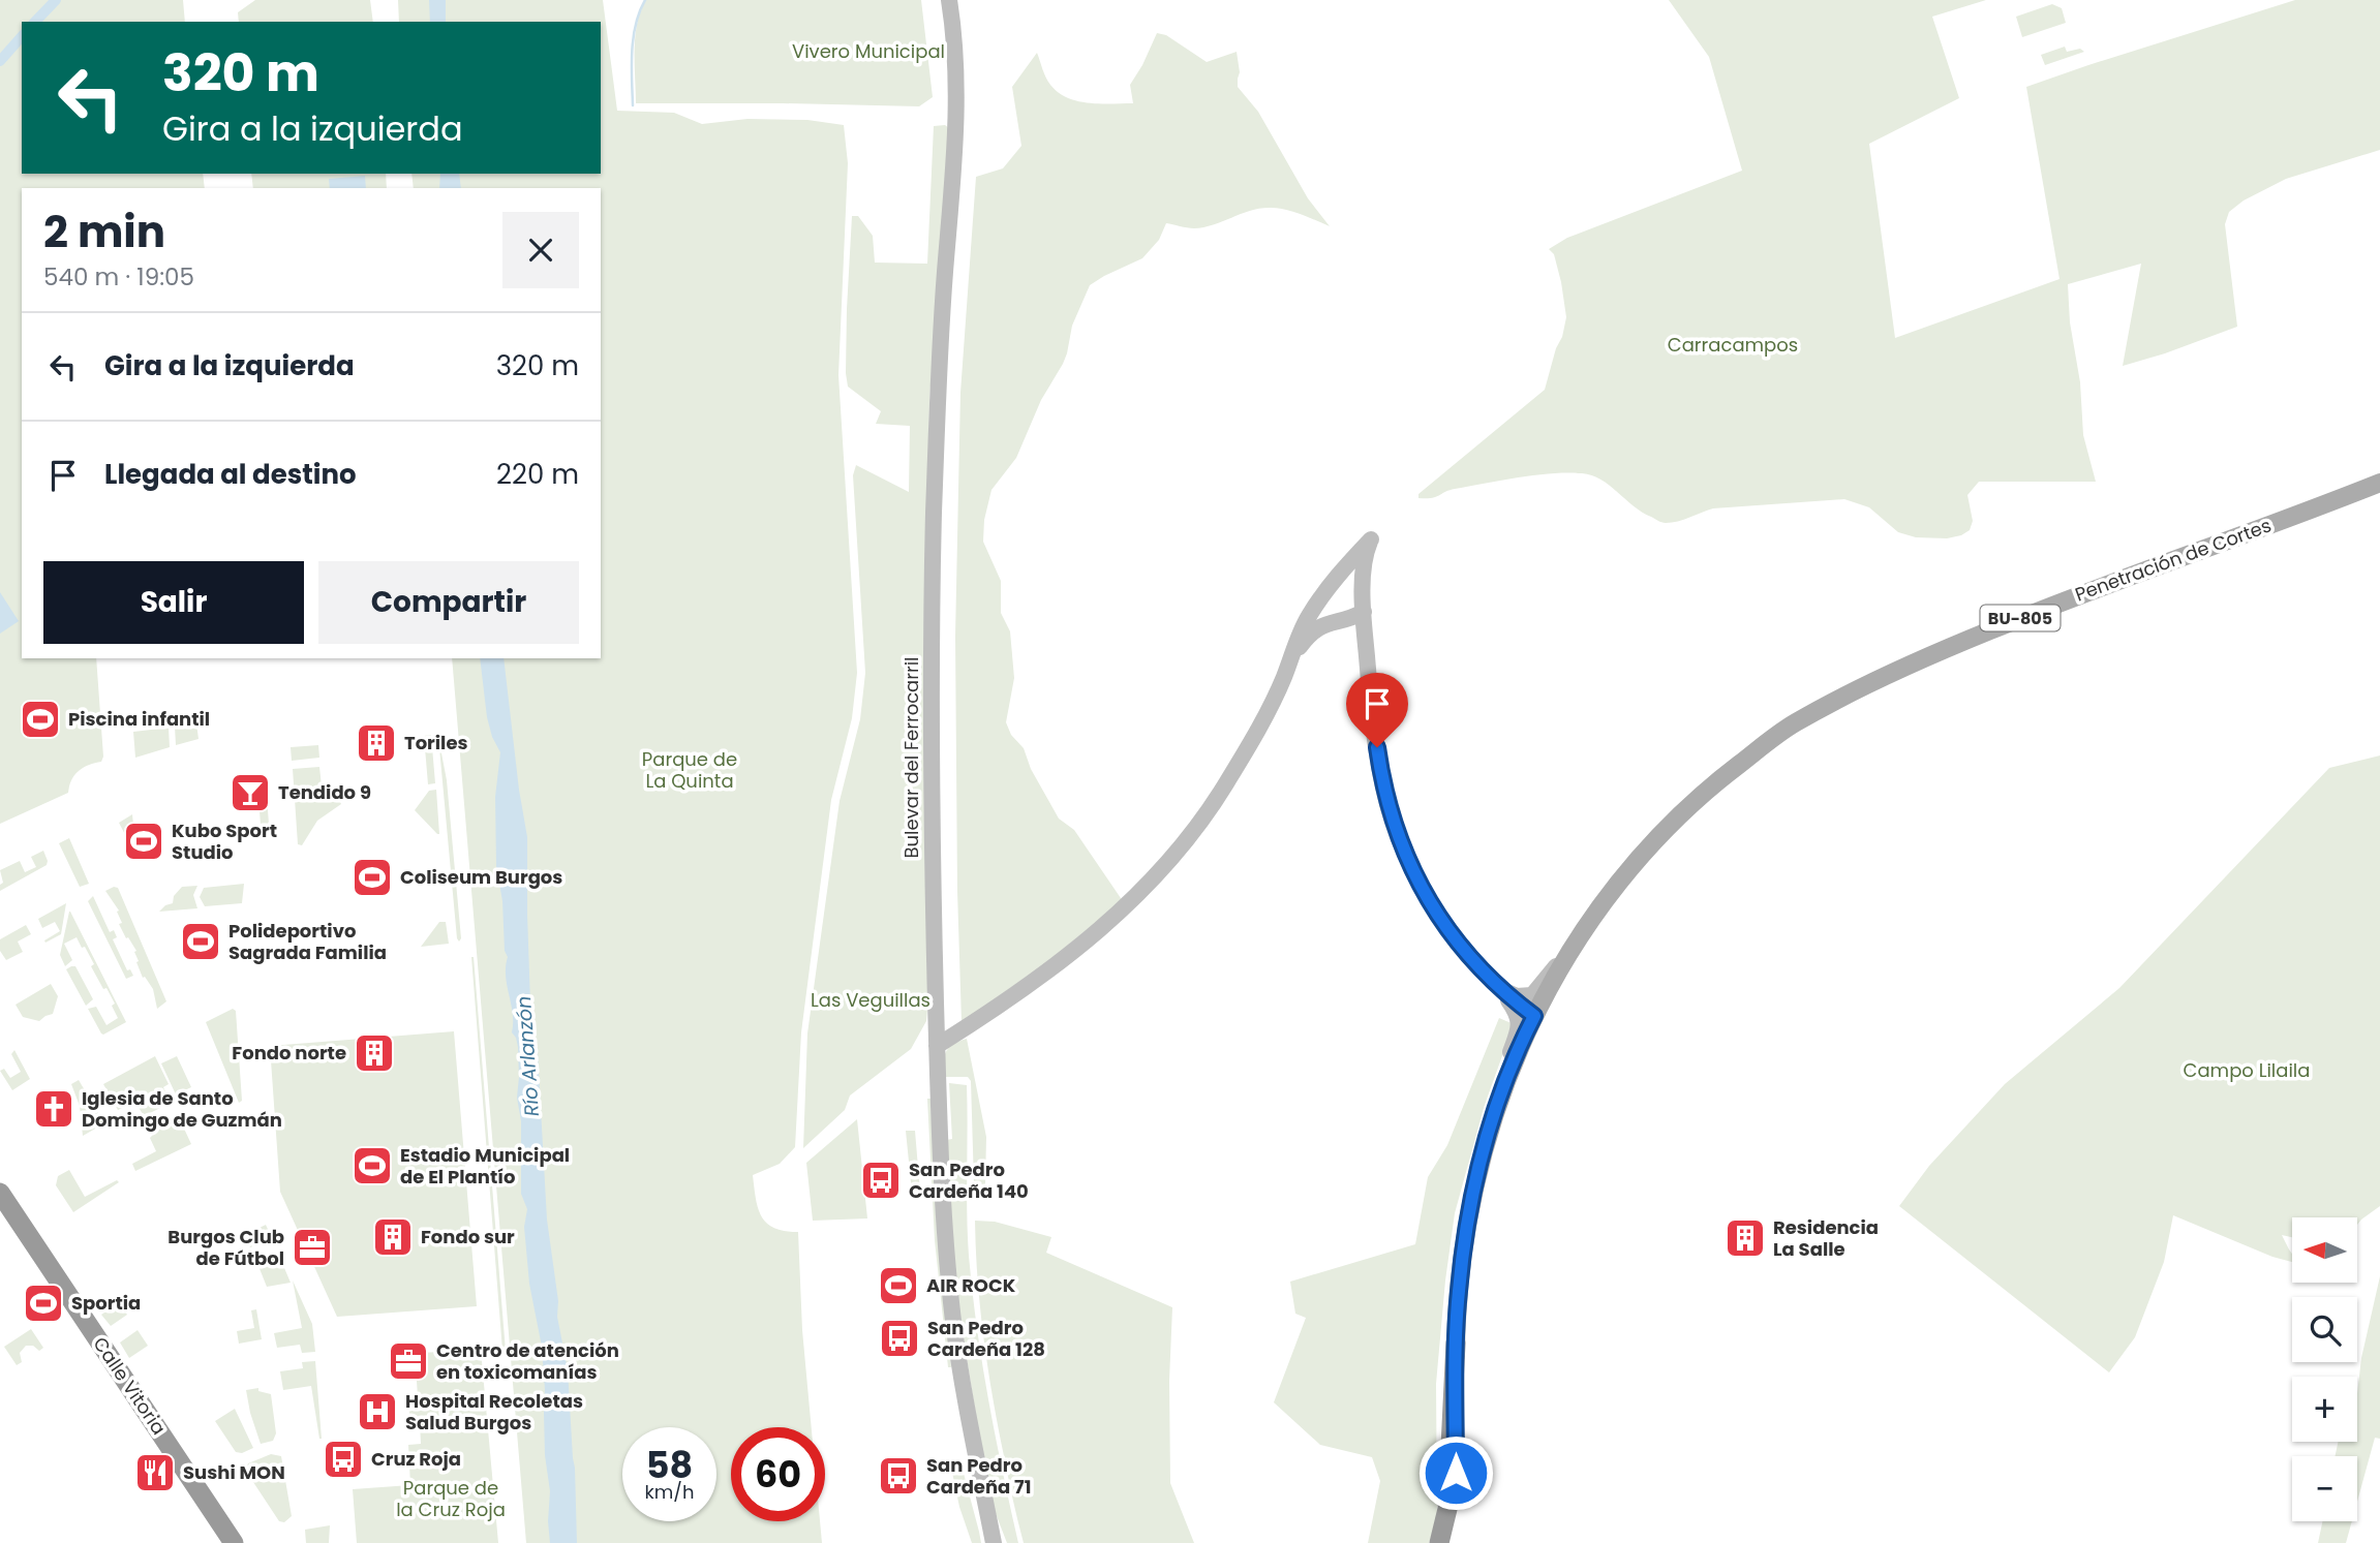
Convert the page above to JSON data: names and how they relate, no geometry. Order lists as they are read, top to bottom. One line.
{"streets":{"highway":["Calle Vitoria"],"main road":["Penetración de Cortes","BU-805"],"street":["Bulevar del Ferrocarril"]},"water":["Río Arlanzón"],"parks":["Vivero Municipal","Carracampos","Parque de La Quinta","Las Veguillas","Campo Lilaila","Parque de la Cruz Roja"],"places":{"sports":["Piscina infantil","Kubo Sport Studio","Coliseum Burgos","Polideportivo Sagrada Familia","Estadio Municipal de El Plantío","AIR ROCK","Sportia"],"building":["Toriles","Fondo norte","Fondo sur","Residencia La Salle"],"bar":["Tendido 9"],"church":["Iglesia de Santo Domingo de Guzmán"],"bus stop":["San Pedro Cardeña 140","San Pedro Cardeña 128","Cruz Roja","San Pedro Cardeña 71"],"office":["Burgos Club de Fútbol","Centro de atención en toxicomanías"],"hospital":["Hospital Recoletas Salud Burgos"],"restaurant":["Sushi MON"]},"north":"left","page":{"turn":["320 m","Gira a la izquierda"],"heading":["2 min","540 m · 19:05"],"list":[{"name":"Gira a la izquierda","value":"320 m"},{"name":"Llegada al destino","value":"220 m"}],"buttons":["Salir","Compartir"],"map_buttons":["+","−"],"speed":"58 km/h","limit":"60"}}
